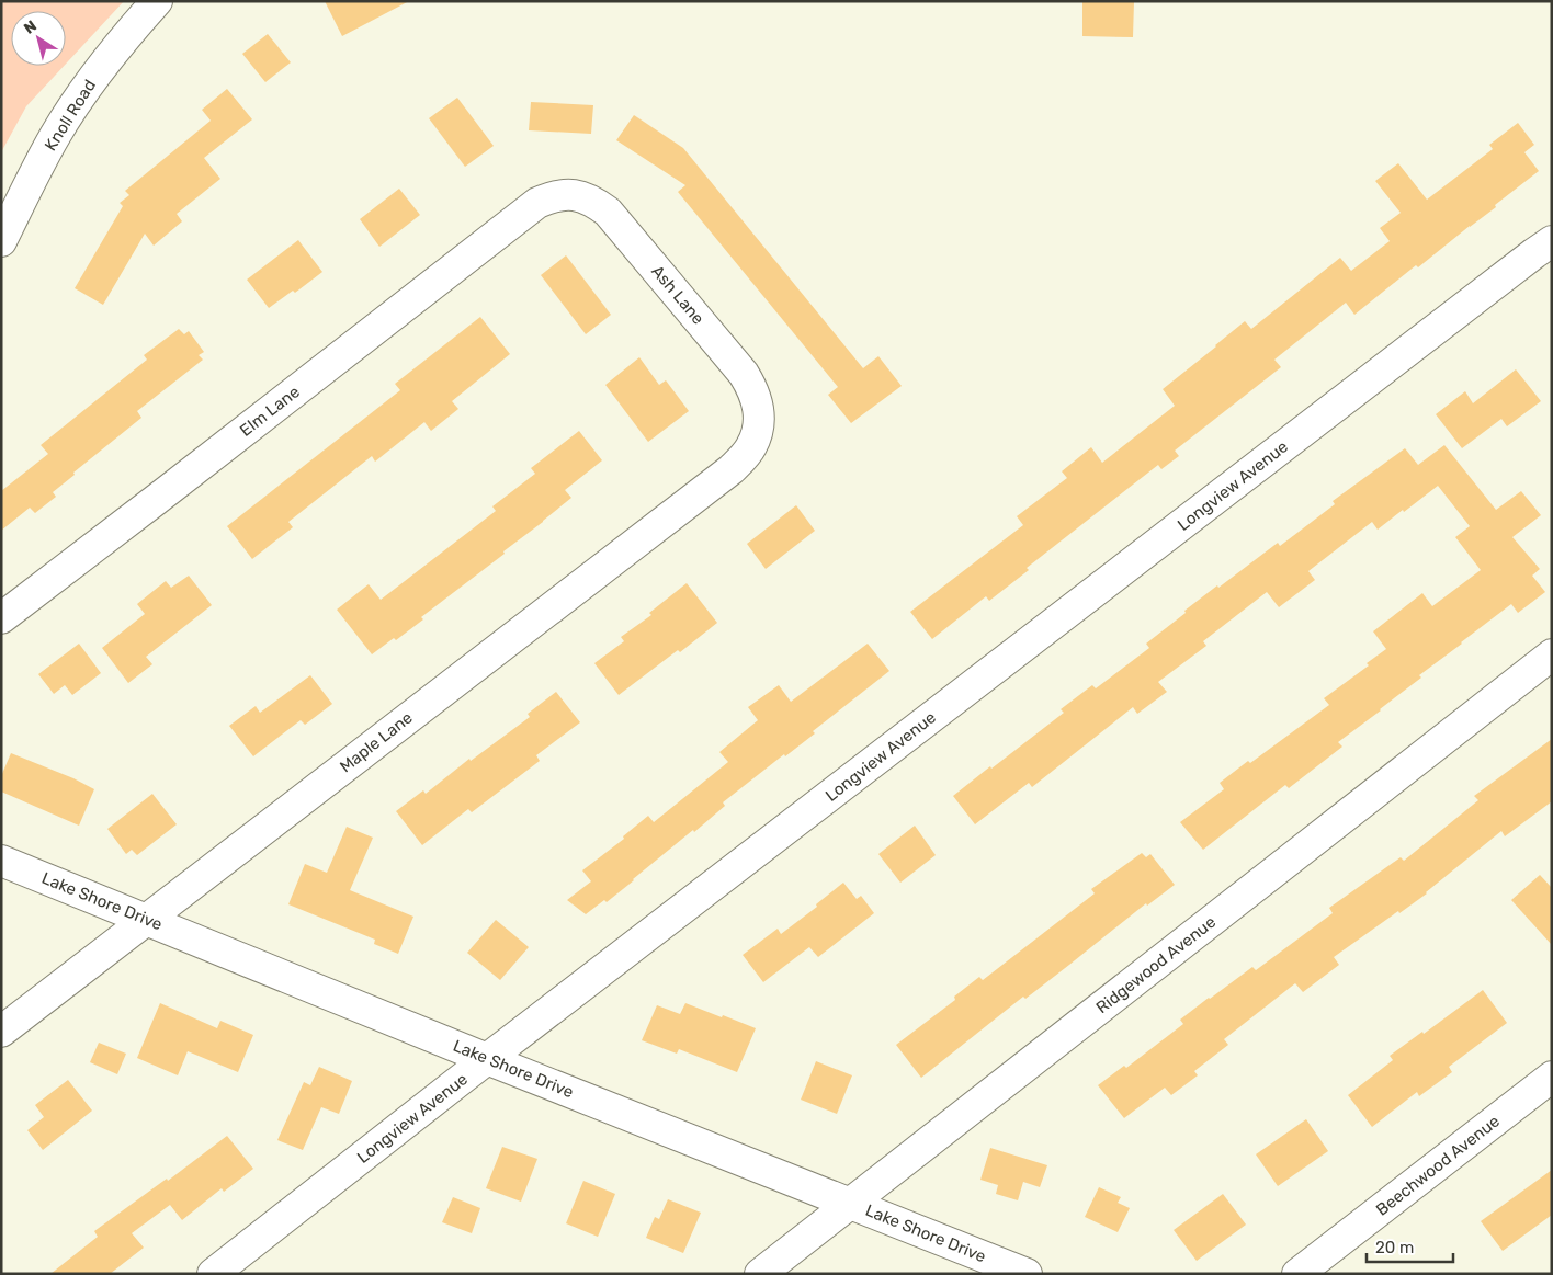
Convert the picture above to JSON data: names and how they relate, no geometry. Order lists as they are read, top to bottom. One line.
{"streets":{"street":["Knoll Road","Ash Lane","Elm Lane","Longview Avenue","Maple Lane","Lake Shore Drive","Ridgewood Avenue","Beechwood Avenue"]},"crossings":[["Ash Lane","Elm Lane"],["Ash Lane","Maple Lane"],["Longview Avenue","Lake Shore Drive"],["Maple Lane","Lake Shore Drive"],["Lake Shore Drive","Ridgewood Avenue"]],"scale_bar":"20 m","north":"top left"}
